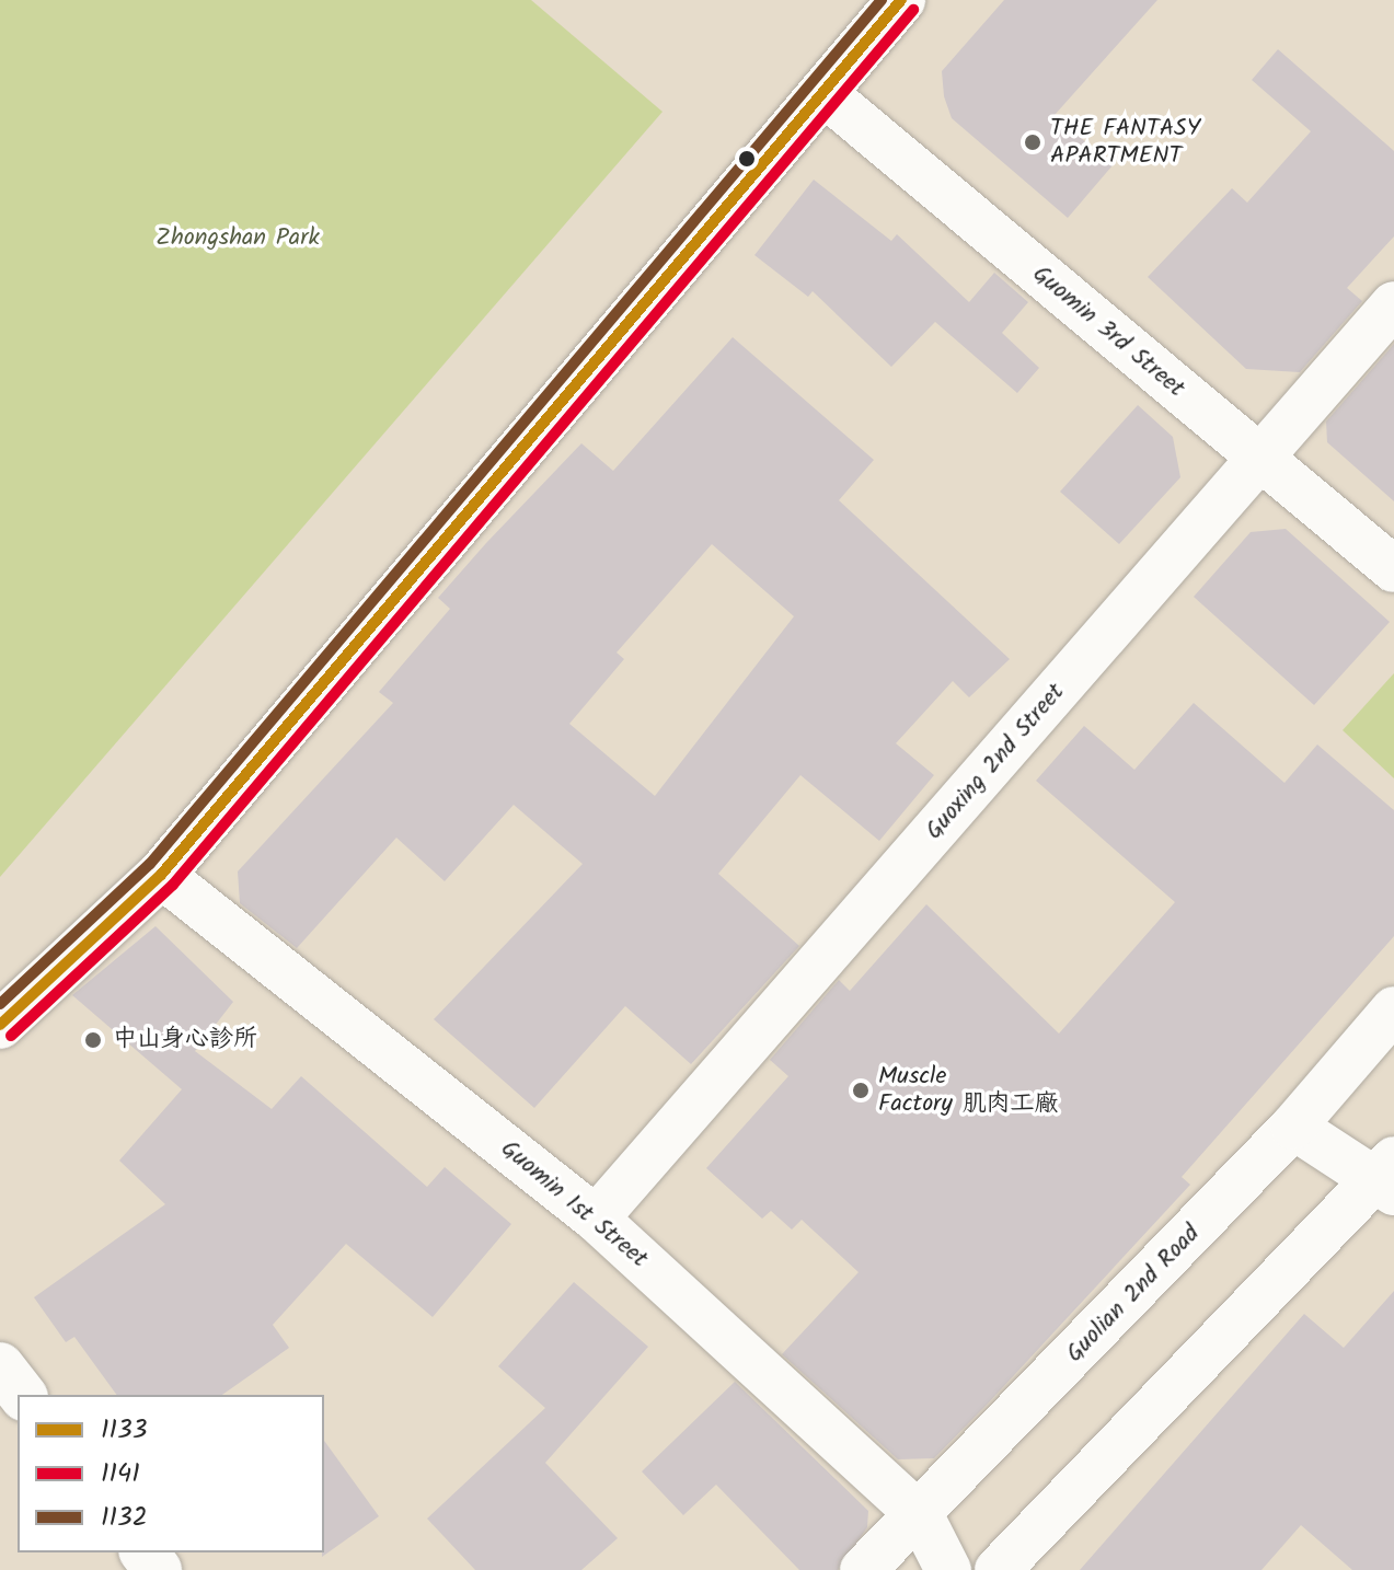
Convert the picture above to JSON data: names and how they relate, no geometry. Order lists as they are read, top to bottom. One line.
{"streets":{"street":["Guomin 3rd Street","Guoxing 2nd Street","Guomin 1st Street","Guolian 2nd Road"]},"crossings":[["Guomin 3rd Street","Guoxing 2nd Street"],["Guoxing 2nd Street","Guomin 1st Street"],["Guomin 1st Street","Guolian 2nd Road"]],"parks":["Zhongshan Park"],"places":["THE FANTASY APARTMENT","中山身心診所","Muscle Factory 肌肉工廠"],"lines":["transit line 1133","transit line 1132","transit line 1141"],"legend":["1133","1141","1132"]}
